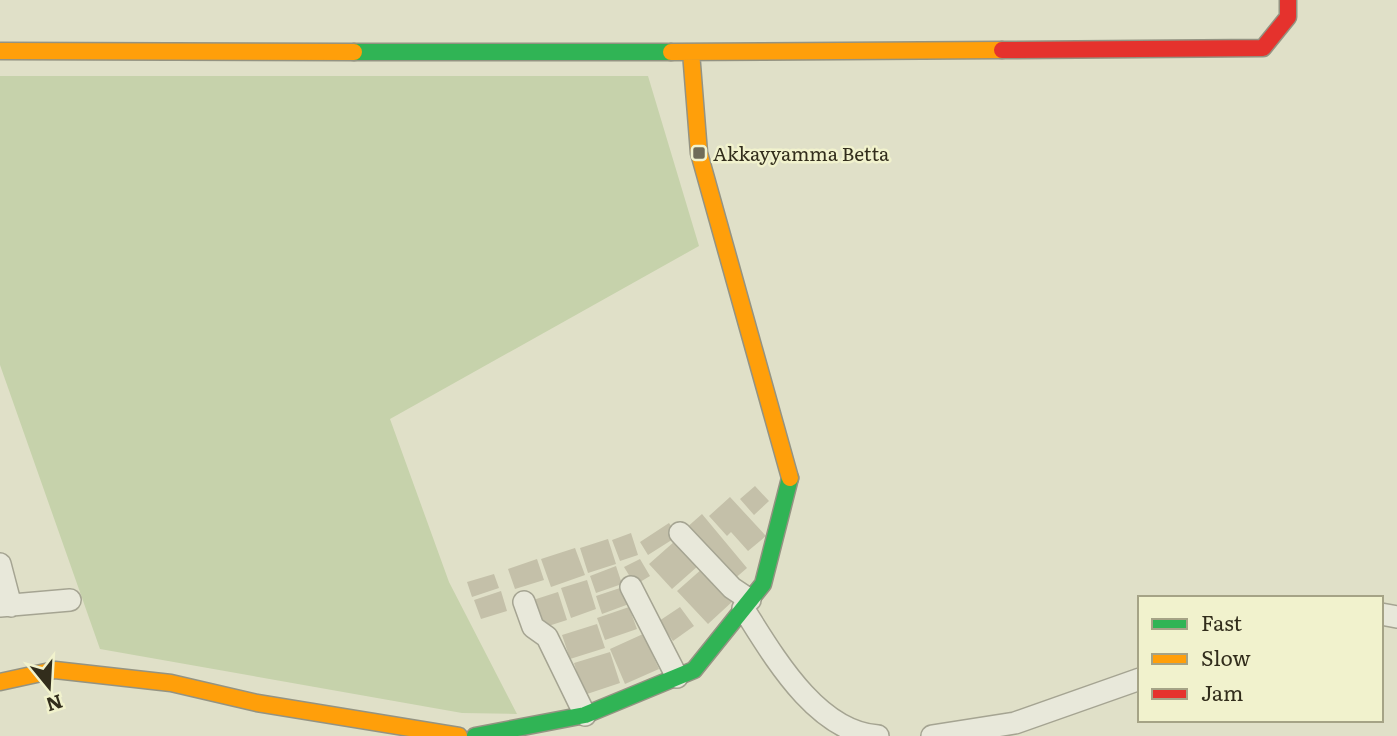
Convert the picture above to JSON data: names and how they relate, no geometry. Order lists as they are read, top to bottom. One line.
{"places":{"transit":["Akkayyamma Betta"]},"legend":["Fast","Slow","Jam"],"north":"bottom"}
